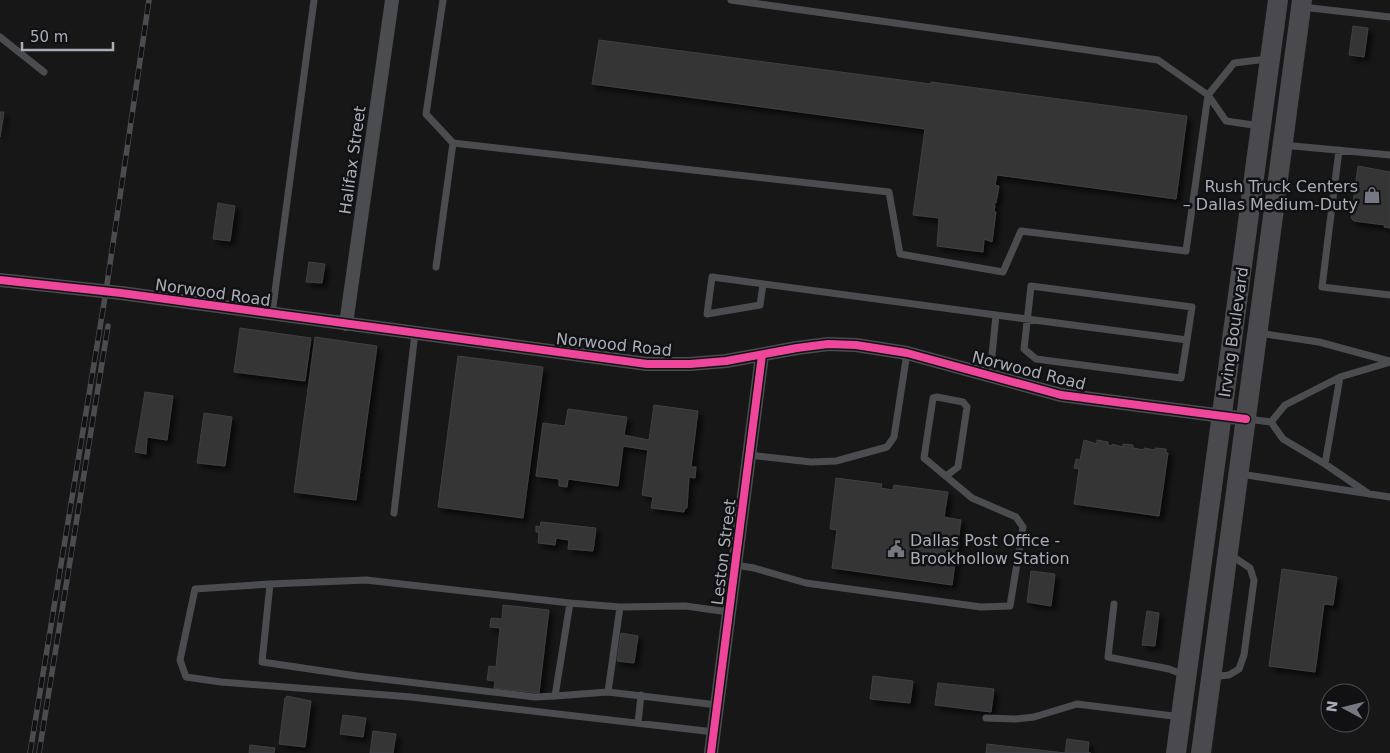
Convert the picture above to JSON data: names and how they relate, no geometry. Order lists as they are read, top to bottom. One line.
{"streets":{"main road":["Irving Boulevard"],"street":["Halifax Street","Norwood Road","Leston Street"]},"crossings":[["Halifax Street","Norwood Road"],["Norwood Road","Irving Boulevard"],["Norwood Road","Leston Street"]],"places":{"shop":["Rush Truck Centers – Dallas Medium-Duty"],"public building":["Dallas Post Office - Brookhollow Station"]},"scale_bar":"50 m","north":"left"}
